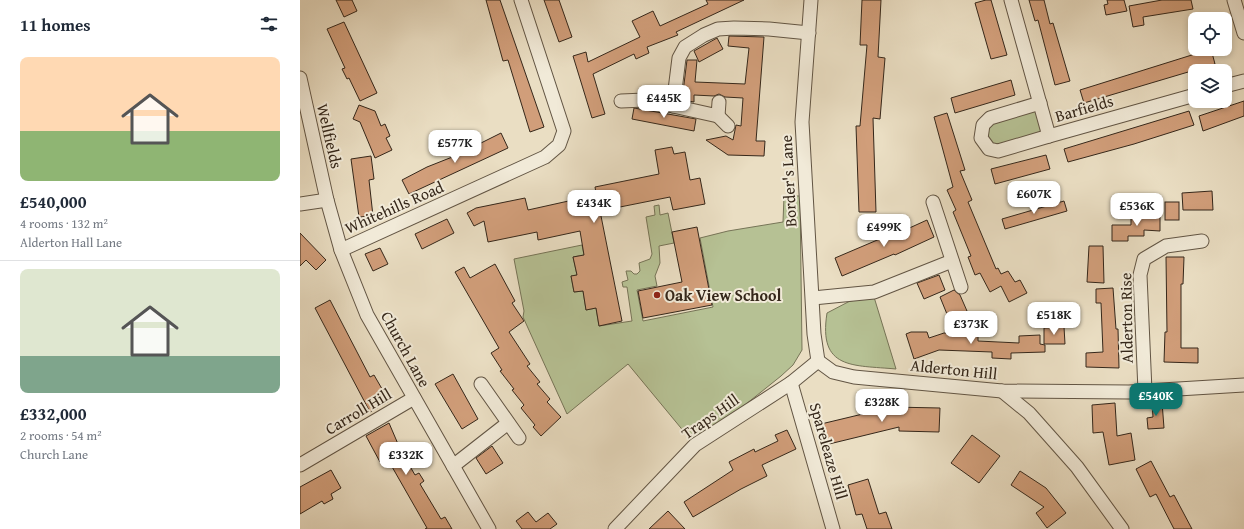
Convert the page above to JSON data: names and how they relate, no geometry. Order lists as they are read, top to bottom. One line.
{"streets":{"street":["Barfields","Wellfields","Border's Lane","Whitehills Road","Alderton Rise","Church Lane","Alderton Hill","Carroll Hill","Traps Hill","Spareleaze Hill"]},"crossings":[["Wellfields","Church Lane"],["Border's Lane","Alderton Hill"],["Border's Lane","Traps Hill"],["Whitehills Road","Church Lane"],["Church Lane","Carroll Hill"],["Alderton Hill","Traps Hill"],["Traps Hill","Spareleaze Hill"]],"places":["Oak View School"],"page":{"heading":"11 homes","list":[{"name":"£540,000","note":"4 rooms · 132 m² · Alderton Hall Lane"},{"name":"£332,000","note":"2 rooms · 54 m² · Church Lane"}],"price":["£445K","£577K","£607K","£434K","£536K","£499K","£518K","£373K","£540K","£328K","£332K"]}}
